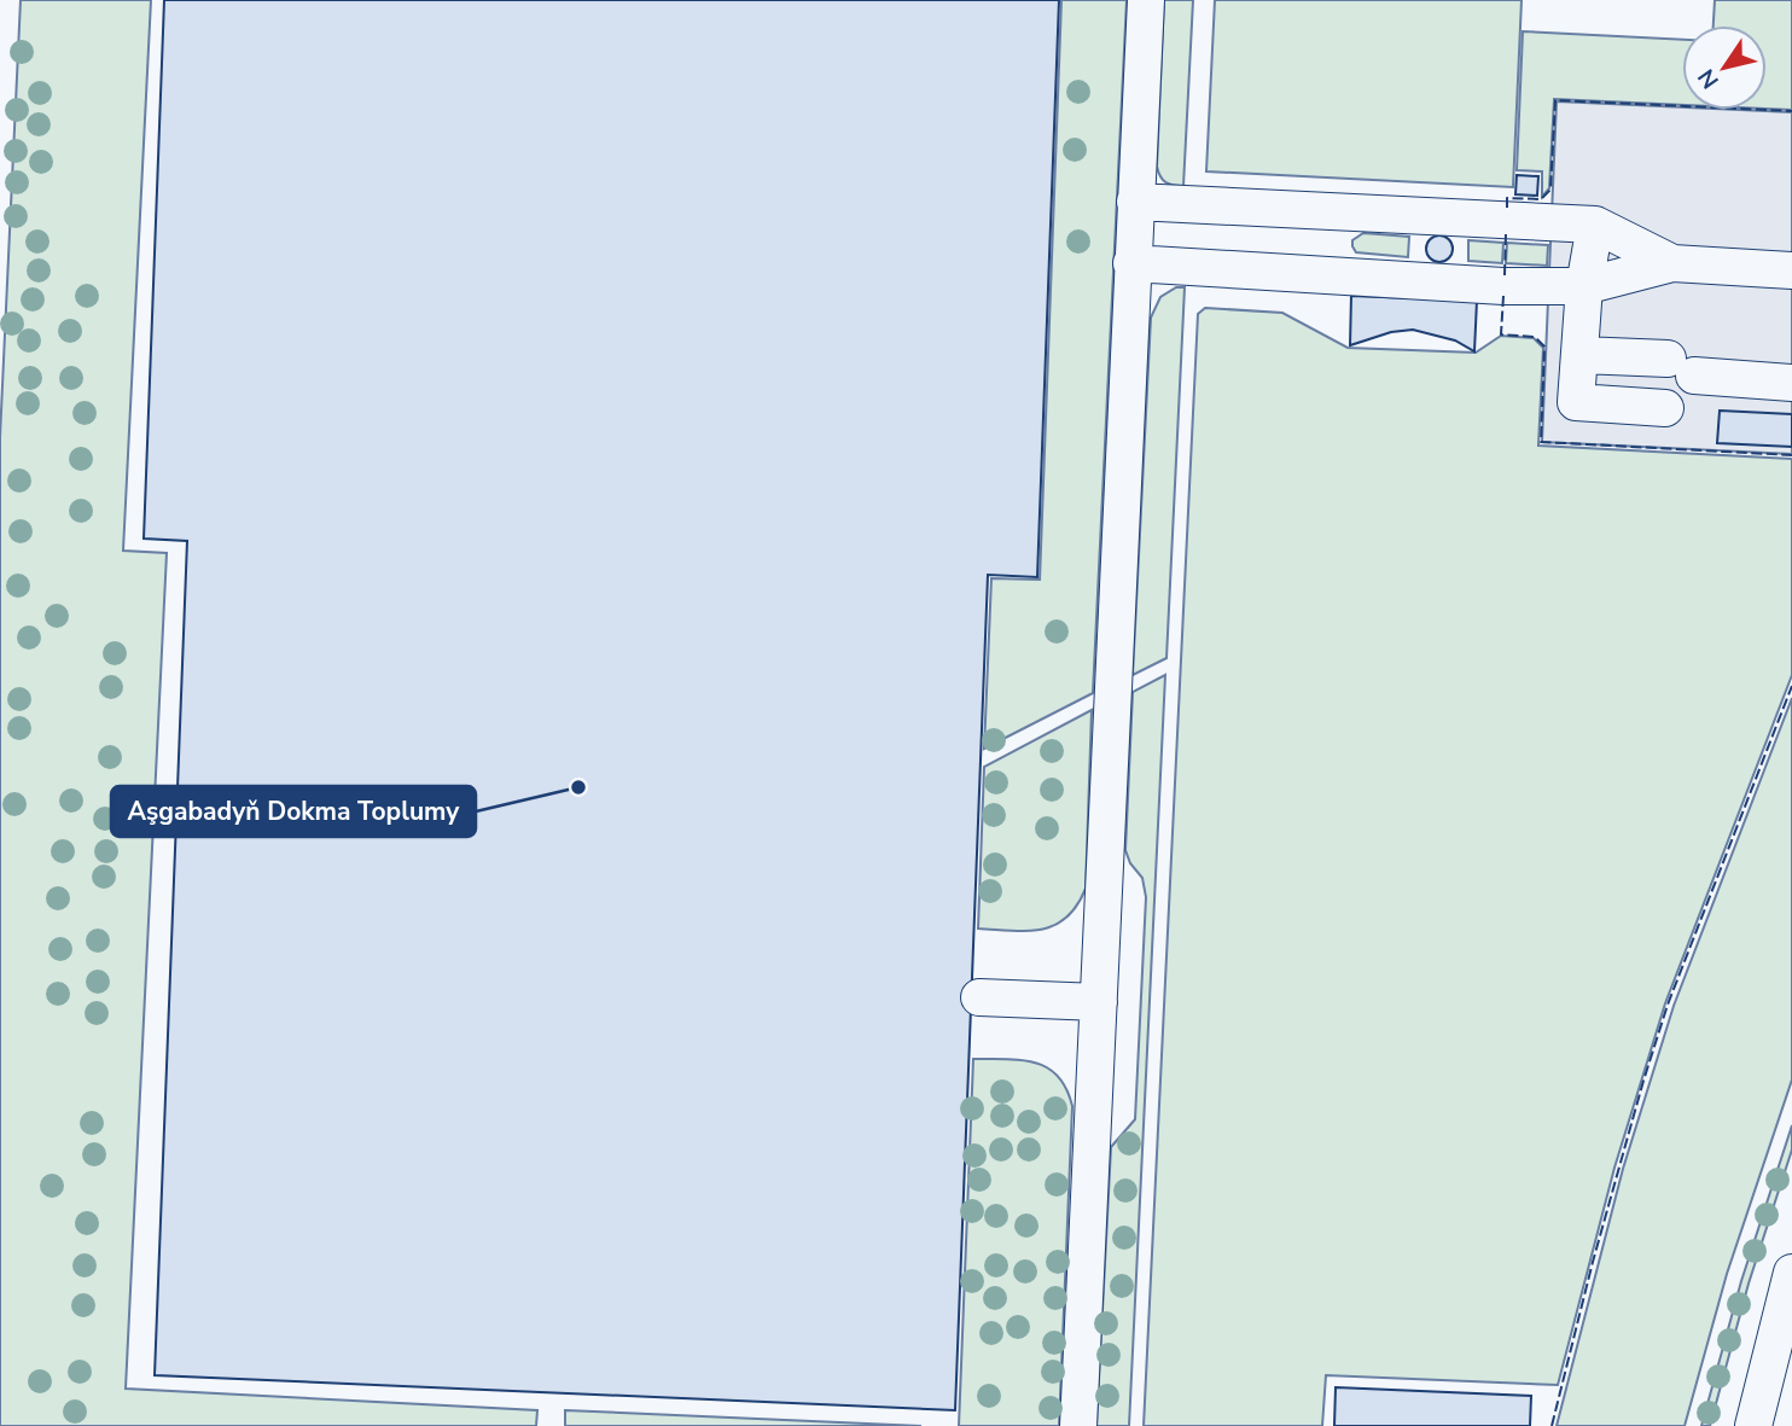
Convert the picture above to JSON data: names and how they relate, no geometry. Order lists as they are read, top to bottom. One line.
{"places":["Aşgabadyň Dokma Toplumy"],"north":"bottom left"}
